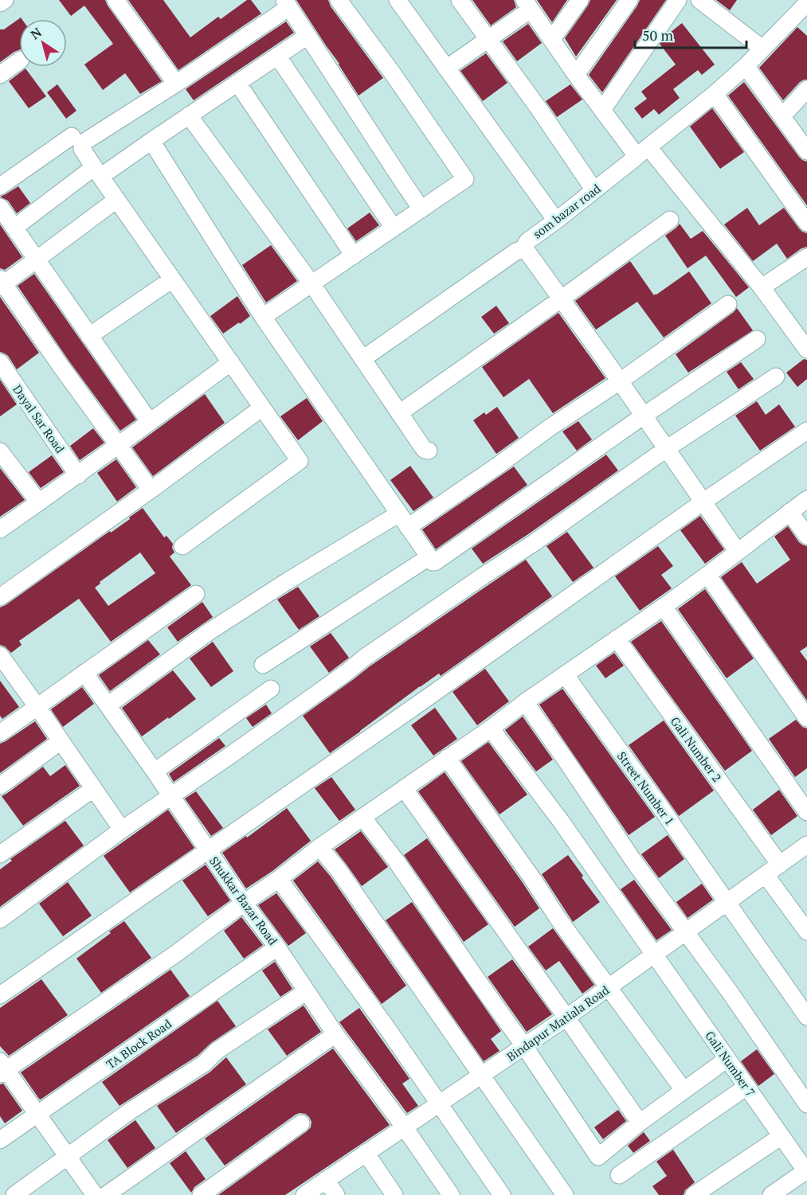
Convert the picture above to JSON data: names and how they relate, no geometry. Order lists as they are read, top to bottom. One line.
{"streets":{"street":["som bazar road","Dayal Sar Road","Gali Number 2","Street Number 1","Shukkar Bazar Road","Bindapur Matiala Road","TA Block Road","Gali Number 7"]},"crossings":[["Gali Number 2","Bindapur Matiala Road"],["Street Number 1","Bindapur Matiala Road"],["Shukkar Bazar Road","Bindapur Matiala Road"],["Shukkar Bazar Road","TA Block Road"],["Bindapur Matiala Road","Gali Number 7"]],"scale_bar":"50 m","north":"top left"}
